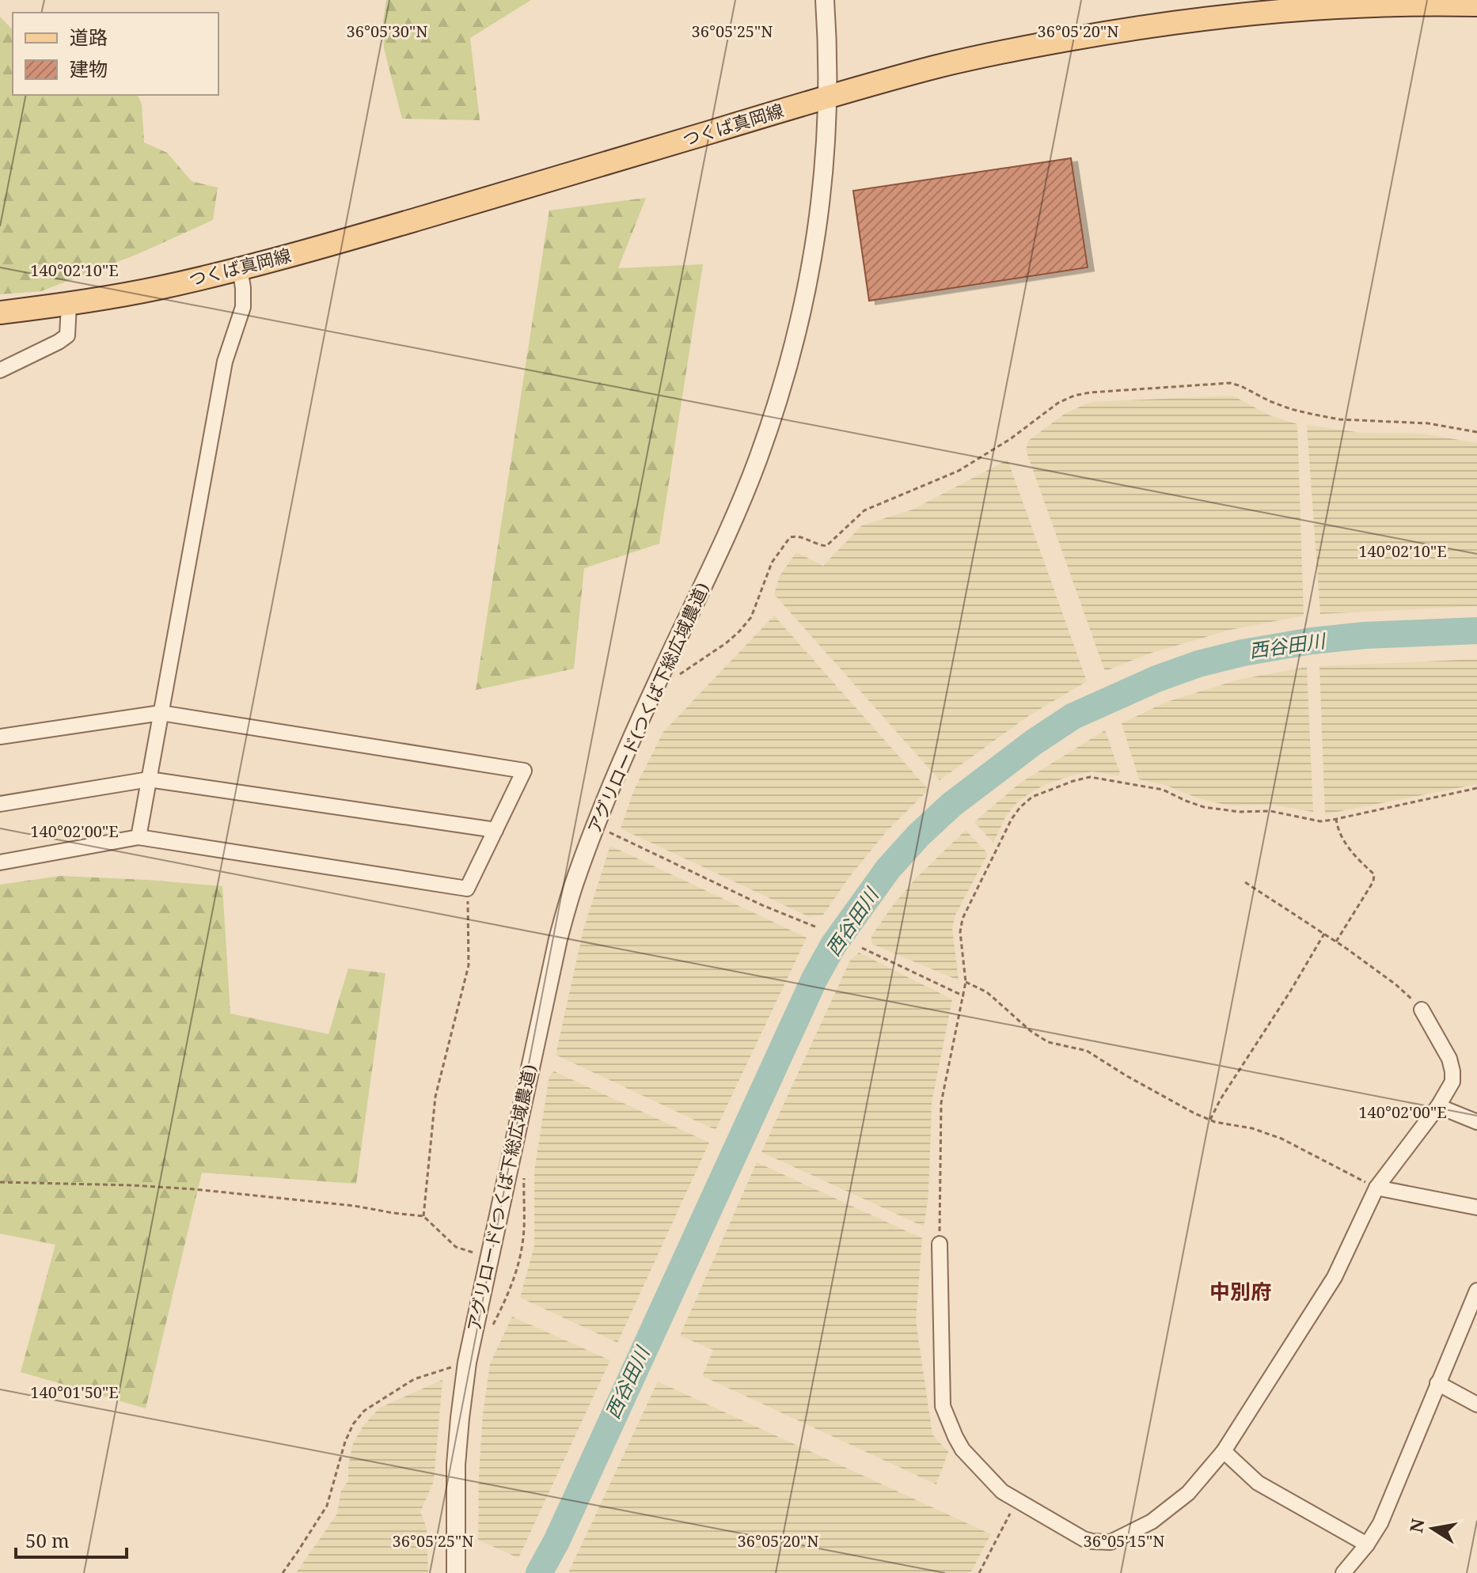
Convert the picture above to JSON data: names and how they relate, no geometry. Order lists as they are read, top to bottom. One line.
{"streets":{"main road":["つくば真岡線"],"street":["アグリロード(つくば下総広域農道)"]},"crossings":[["つくば真岡線","アグリロード(つくば下総広域農道)"]],"districts":["中別府"],"water":["西谷田川"],"legend":["道路","建物"],"scale_bar":"50 m","north":"left","coordinates":["36°05'30\"N","36°05'25\"N","36°05'20\"N","140°02'10\"E","140°02'00\"E","140°01'50\"E","36°05'15\"N"]}
